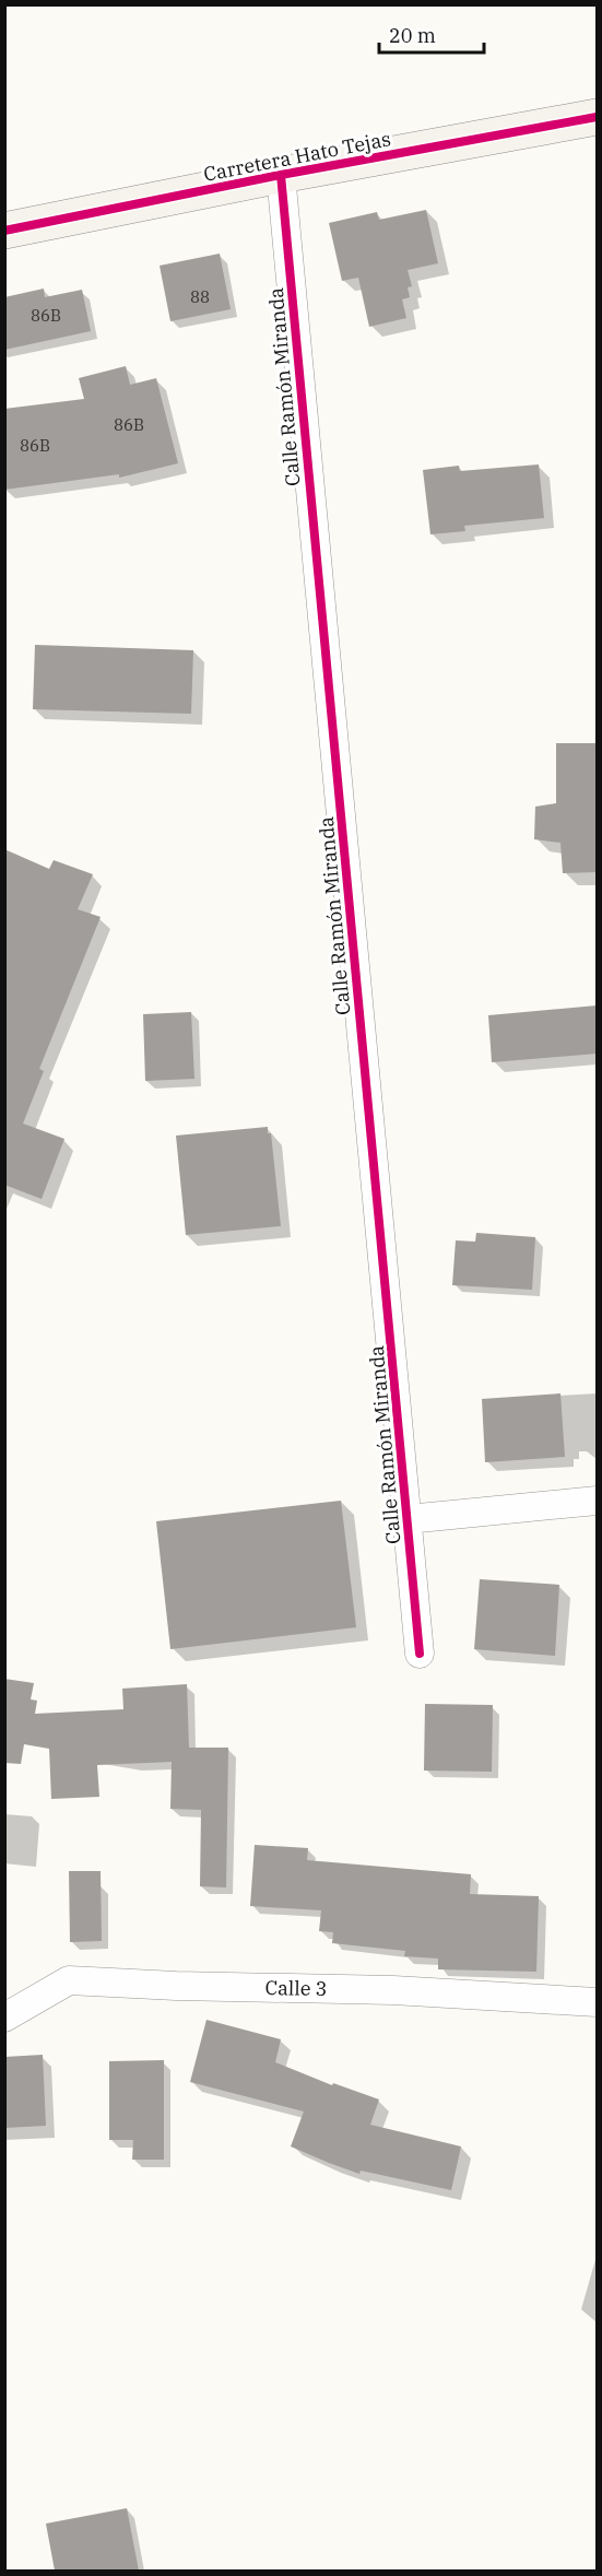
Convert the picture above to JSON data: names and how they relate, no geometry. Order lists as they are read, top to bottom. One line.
{"streets":{"street":["Carretera Hato Tejas","Calle Ramón Miranda","Calle 3"]},"crossings":[["Carretera Hato Tejas","Calle Ramón Miranda"]],"house_numbers":["88","86B","86B","86B"],"scale_bar":"20 m"}
